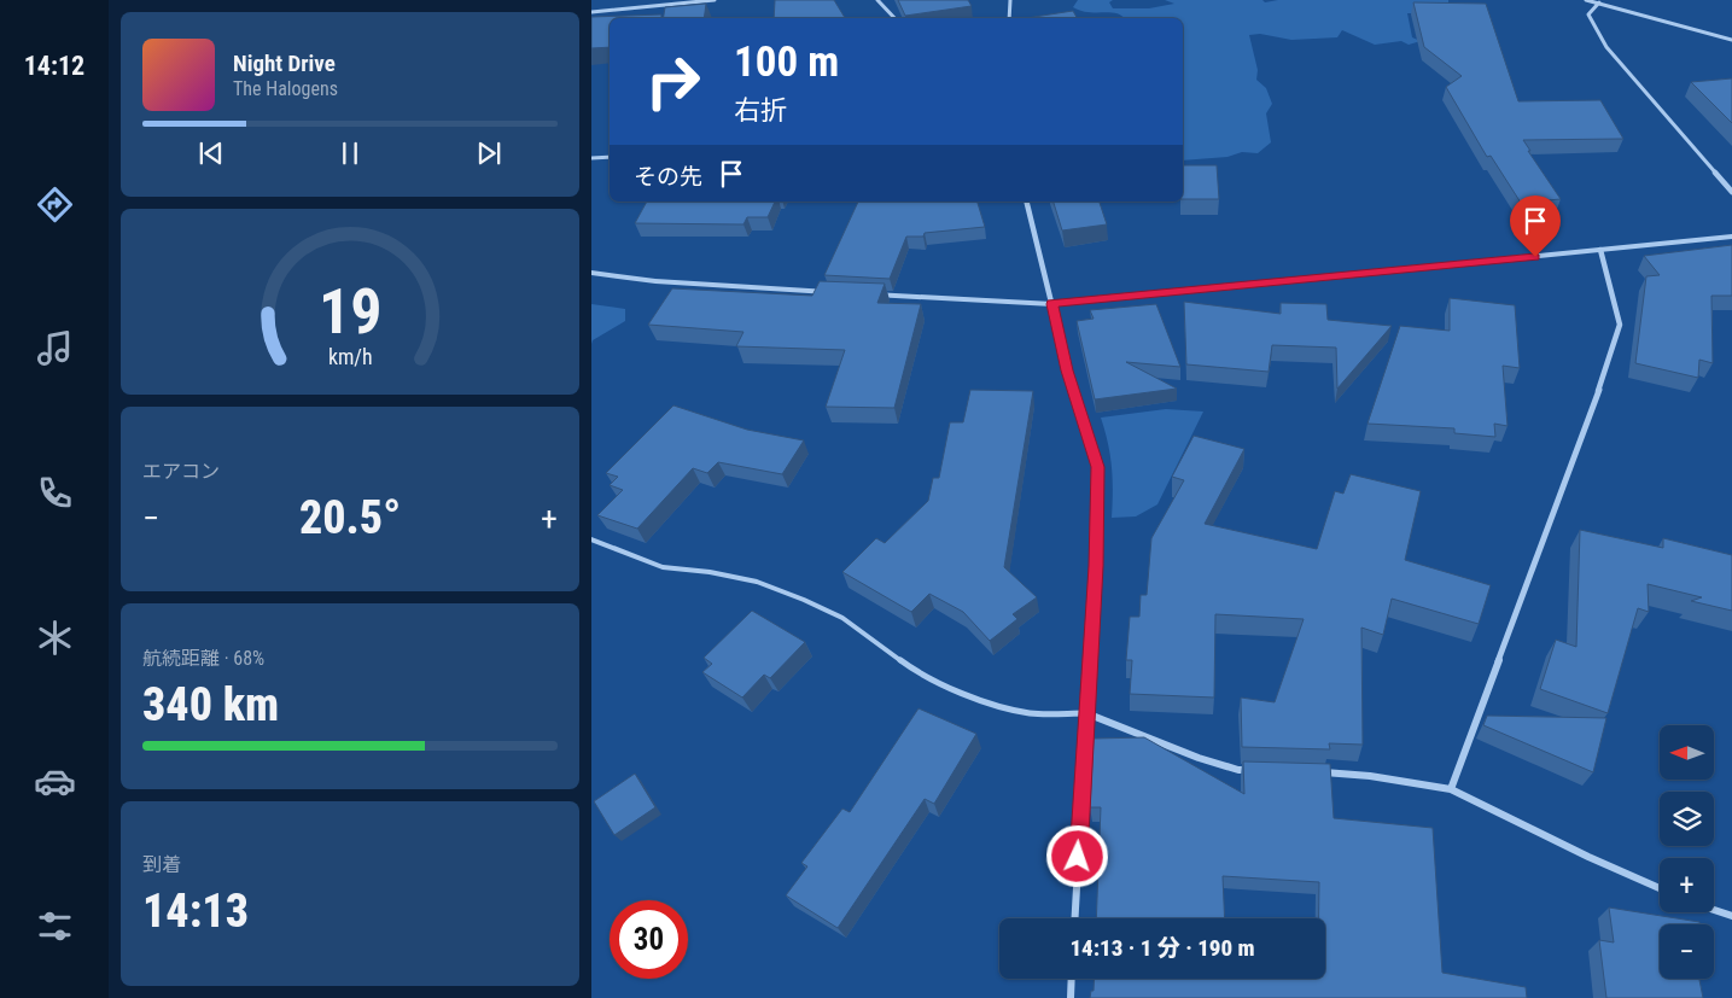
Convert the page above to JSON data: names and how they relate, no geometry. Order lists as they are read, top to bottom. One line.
{"north":"left","page":{"tabs":"14:12","turn":["100 m","右折"],"song":["Night Drive","The Halogens"],"then":"その先","tile":["エアコン",["航続距離 · 68%","340 km"],["到着","14:13"]],"heat":["−","20.5°","+"],"map_buttons":["+","−"],"limit":"30","trip":"14:13 · 1 分 · 190 m","gauge":["19","km/h"]}}
